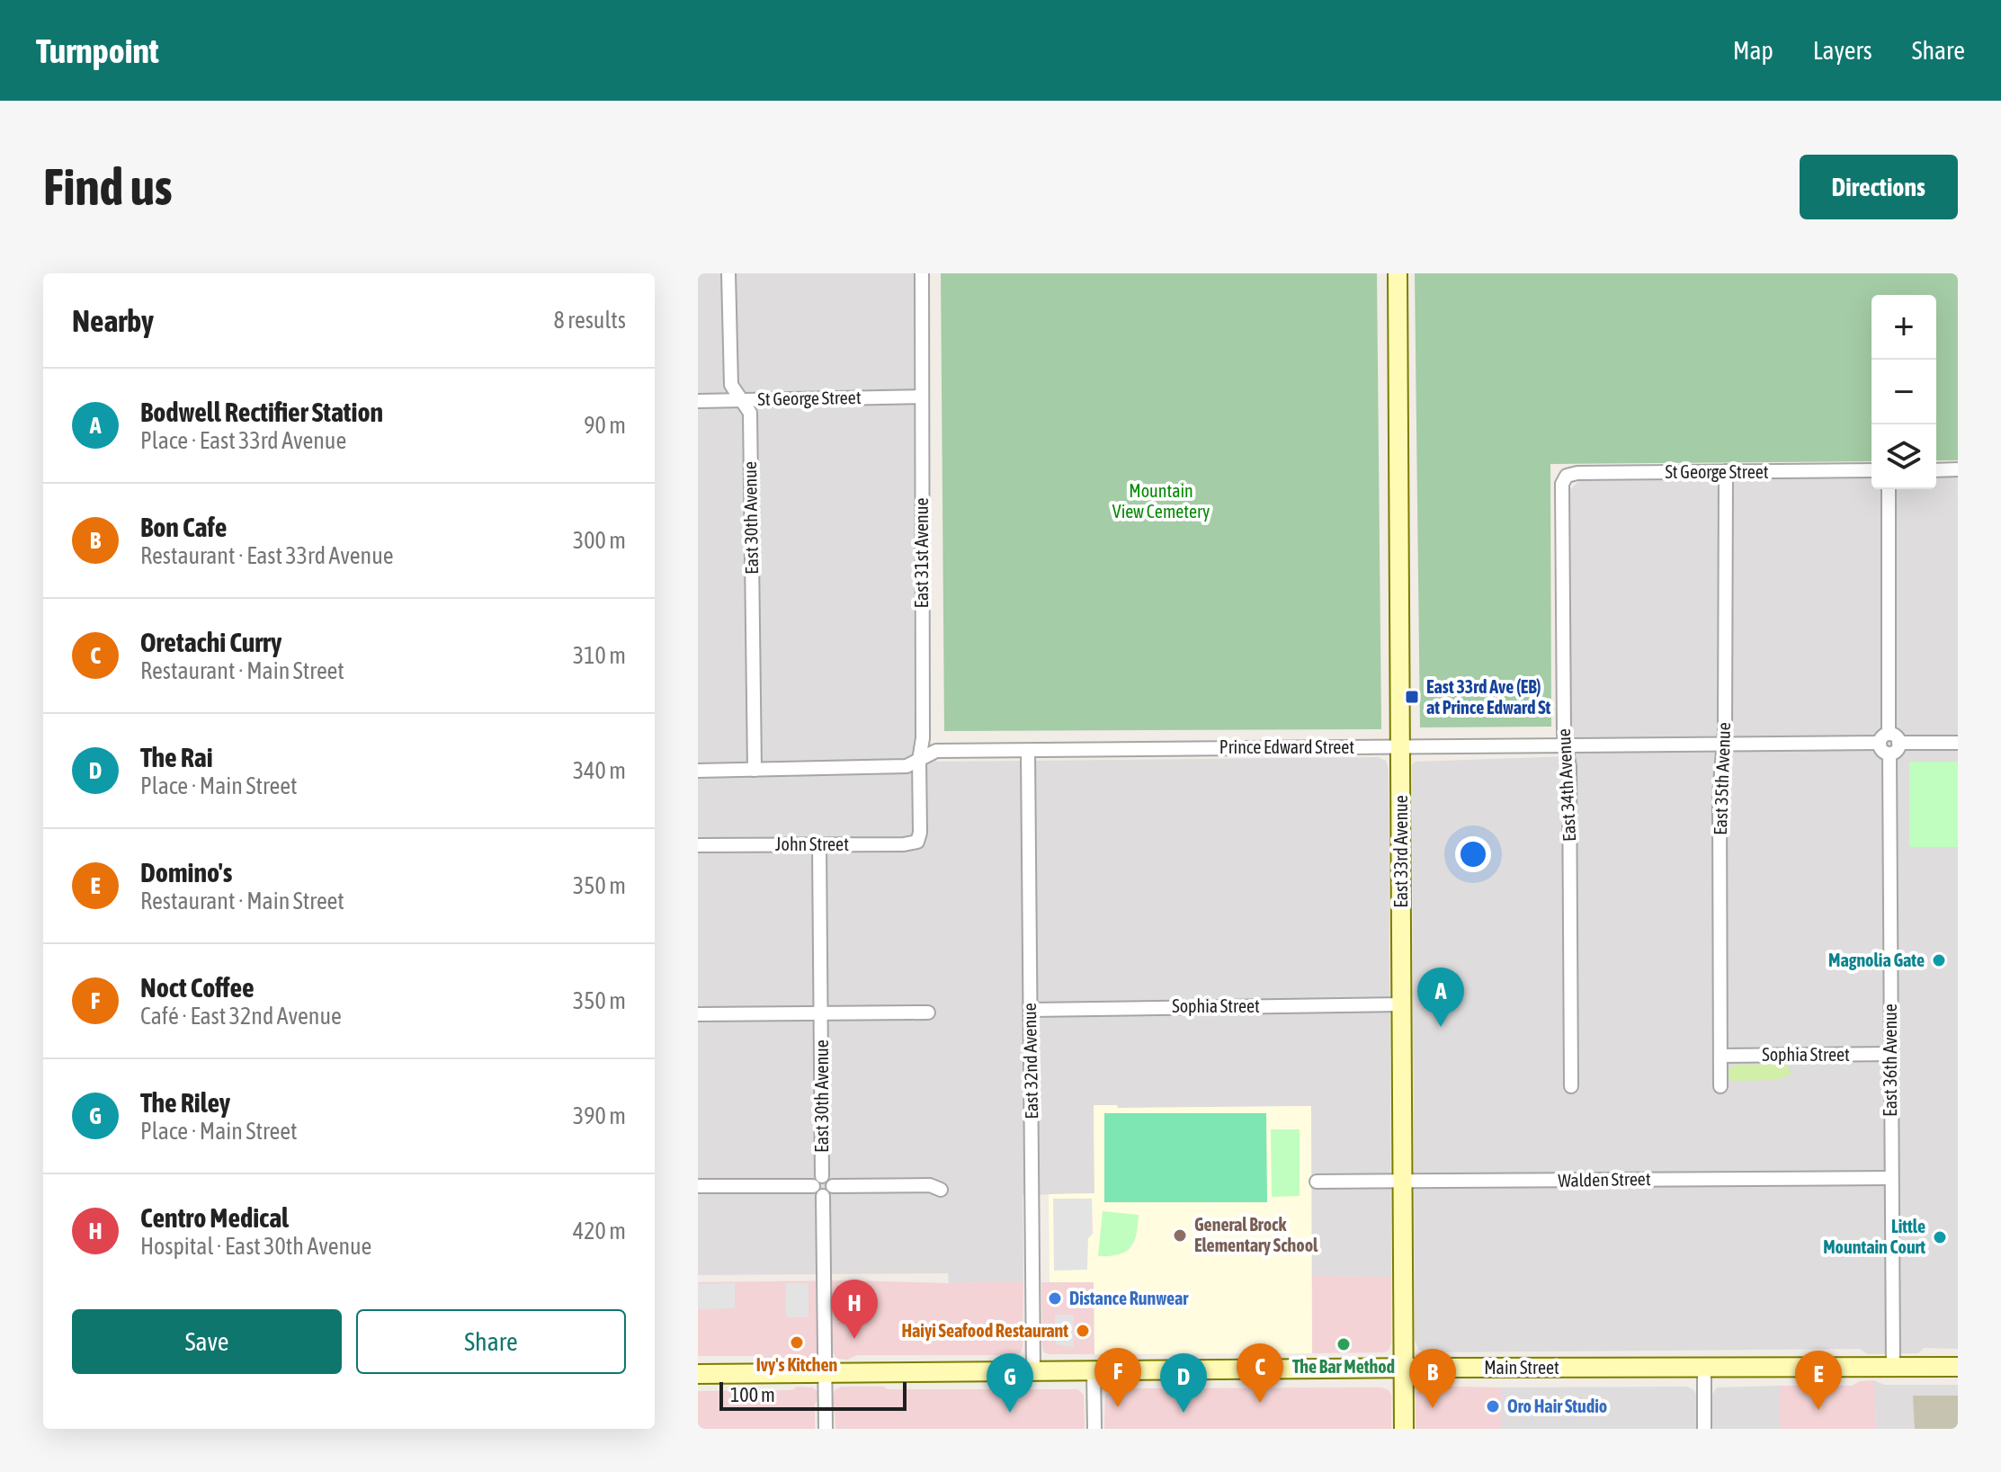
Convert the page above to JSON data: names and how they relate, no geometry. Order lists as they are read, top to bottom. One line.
{"streets":{"main road":["East 33rd Avenue","Main Street"],"street":["St George Street","East 30th Avenue","East 31st Avenue","Prince Edward Street","East 35th Avenue","East 34th Avenue","John Street","Sophia Street","East 36th Avenue","East 32nd Avenue","Walden Street"]},"crossings":[["St George Street","East 30th Avenue"],["St George Street","East 31st Avenue"],["St George Street","East 35th Avenue"],["St George Street","East 34th Avenue"],["East 30th Avenue","Prince Edward Street"],["East 30th Avenue","John Street"],["East 31st Avenue","Prince Edward Street"],["East 31st Avenue","John Street"],["Prince Edward Street","East 35th Avenue"],["Prince Edward Street","East 34th Avenue"],["Prince Edward Street","East 33rd Avenue"],["Prince Edward Street","East 36th Avenue"],["Prince Edward Street","East 32nd Avenue"],["East 35th Avenue","Sophia Street"],["East 33rd Avenue","Sophia Street"],["East 33rd Avenue","Walden Street"],["East 33rd Avenue","Main Street"],["Sophia Street","East 36th Avenue"],["Sophia Street","East 32nd Avenue"],["East 36th Avenue","Walden Street"],["East 36th Avenue","Main Street"],["East 32nd Avenue","Main Street"]],"parks":["Mountain View Cemetery"],"places":{"transit":["East 33rd Ave (EB) at Prince Edward St"],"other":["Magnolia Gate","General Brock Elementary School","Little Mountain Court","Distance Runwear","Haiyi Seafood Restaurant","Ivy's Kitchen","The Bar Method","Oro Hair Studio"]},"scale_bar":"100 m","page":{"header":"Turnpoint","nav":["Map","Layers","Share"],"buttons":["Directions",["Save","Share"]],"title":"Find us","heading":["Nearby","8 results"],"map_buttons":["+","−"],"list":[{"mark":"A","name":"Bodwell Rectifier Station","note":"Place · East 33rd Avenue","value":"90 m"},{"mark":"B","name":"Bon Cafe","note":"Restaurant · East 33rd Avenue","value":"300 m"},{"mark":"C","name":"Oretachi Curry","note":"Restaurant · Main Street","value":"310 m"},{"mark":"D","name":"The Rai","note":"Place · Main Street","value":"340 m"},{"mark":"E","name":"Domino's","note":"Restaurant · Main Street","value":"350 m"},{"mark":"F","name":"Noct Coffee","note":"Café · East 32nd Avenue","value":"350 m"},{"mark":"G","name":"The Riley","note":"Place · Main Street","value":"390 m"},{"mark":"H","name":"Centro Medical","note":"Hospital · East 30th Avenue","value":"420 m"}],"pins":["A","H","C","F","B","E","D","G"],"scale":"100 m"}}
